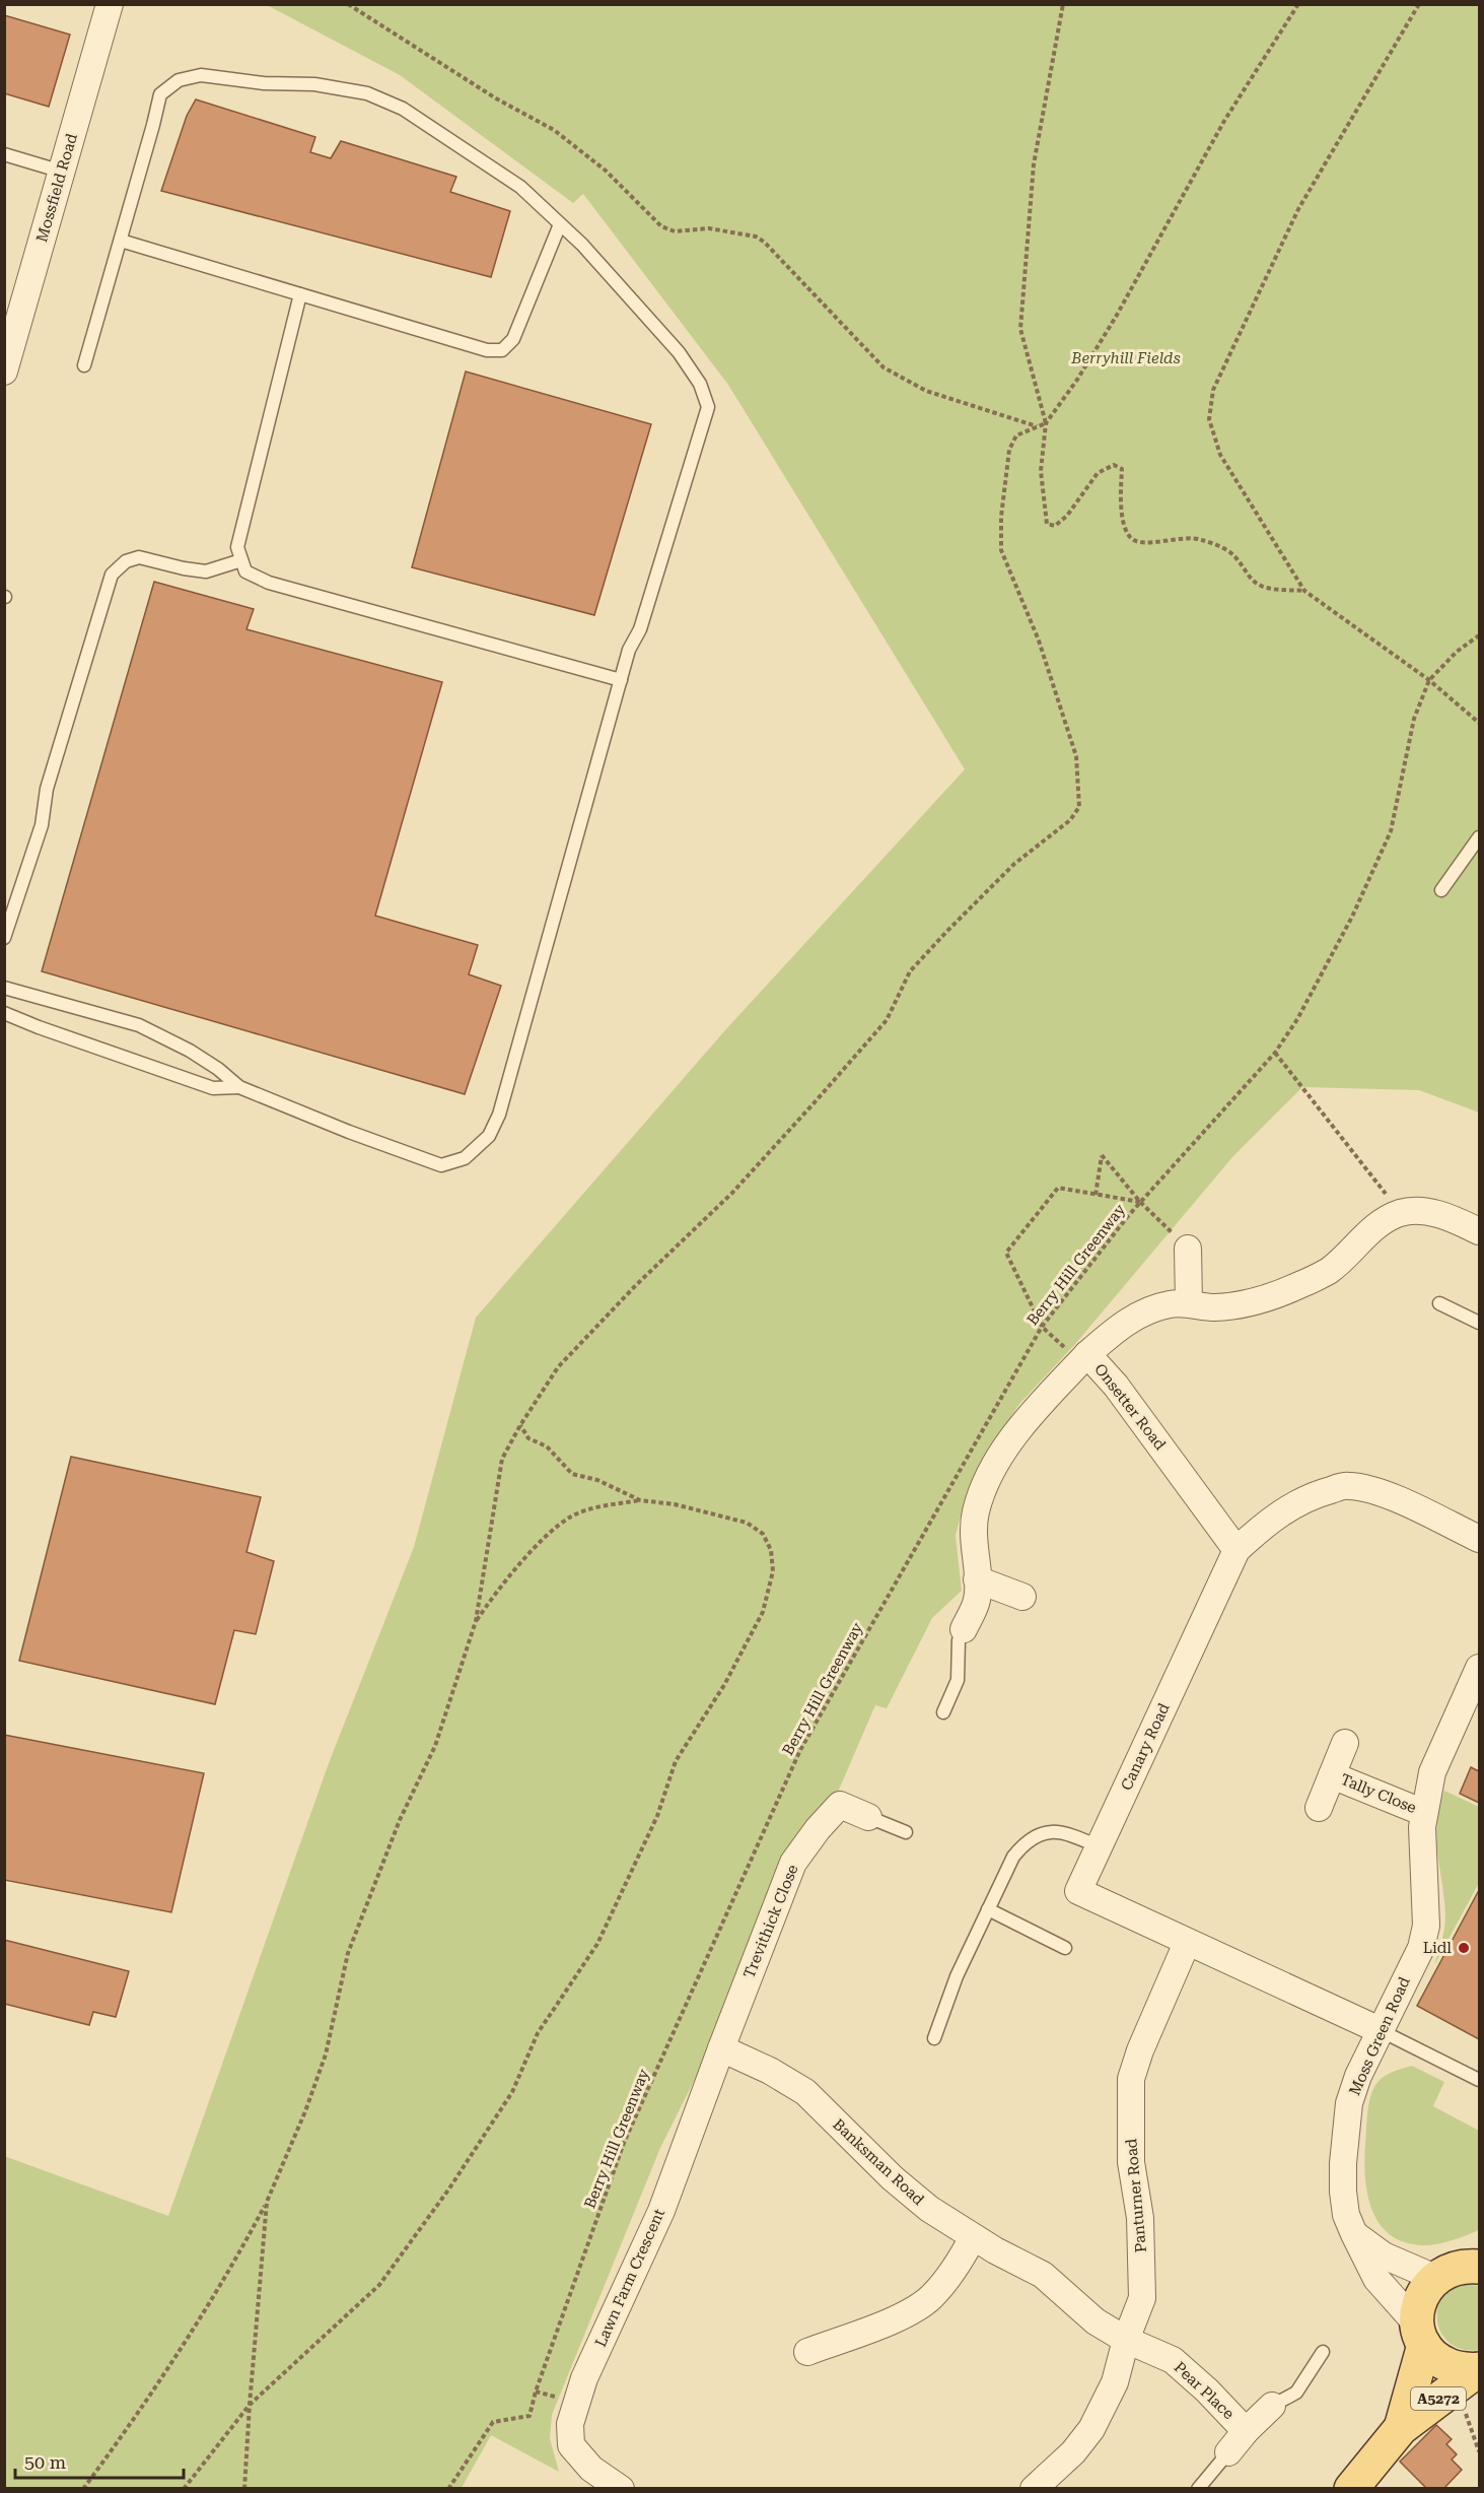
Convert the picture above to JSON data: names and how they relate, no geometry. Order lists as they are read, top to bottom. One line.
{"streets":{"main road":["A5272"],"street":["Mossfield Road","Onsetter Road","Canary Road","Tally Close","Trevithick Close","Moss Green Road","Banksman Road","Panturner Road","Lawn Farm Crescent","Pear Place"],"path":["Berry Hill Greenway"]},"crossings":[["Onsetter Road","Canary Road"],["Canary Road","Moss Green Road"],["Canary Road","Panturner Road"],["Tally Close","Moss Green Road"],["Trevithick Close","Banksman Road"],["Trevithick Close","Lawn Farm Crescent"],["Moss Green Road","A5272"],["Banksman Road","Panturner Road"],["Banksman Road","Lawn Farm Crescent"],["Banksman Road","Pear Place"],["Panturner Road","Pear Place"]],"parks":["Berryhill Fields"],"places":["Lidl"],"scale_bar":"50 m"}
